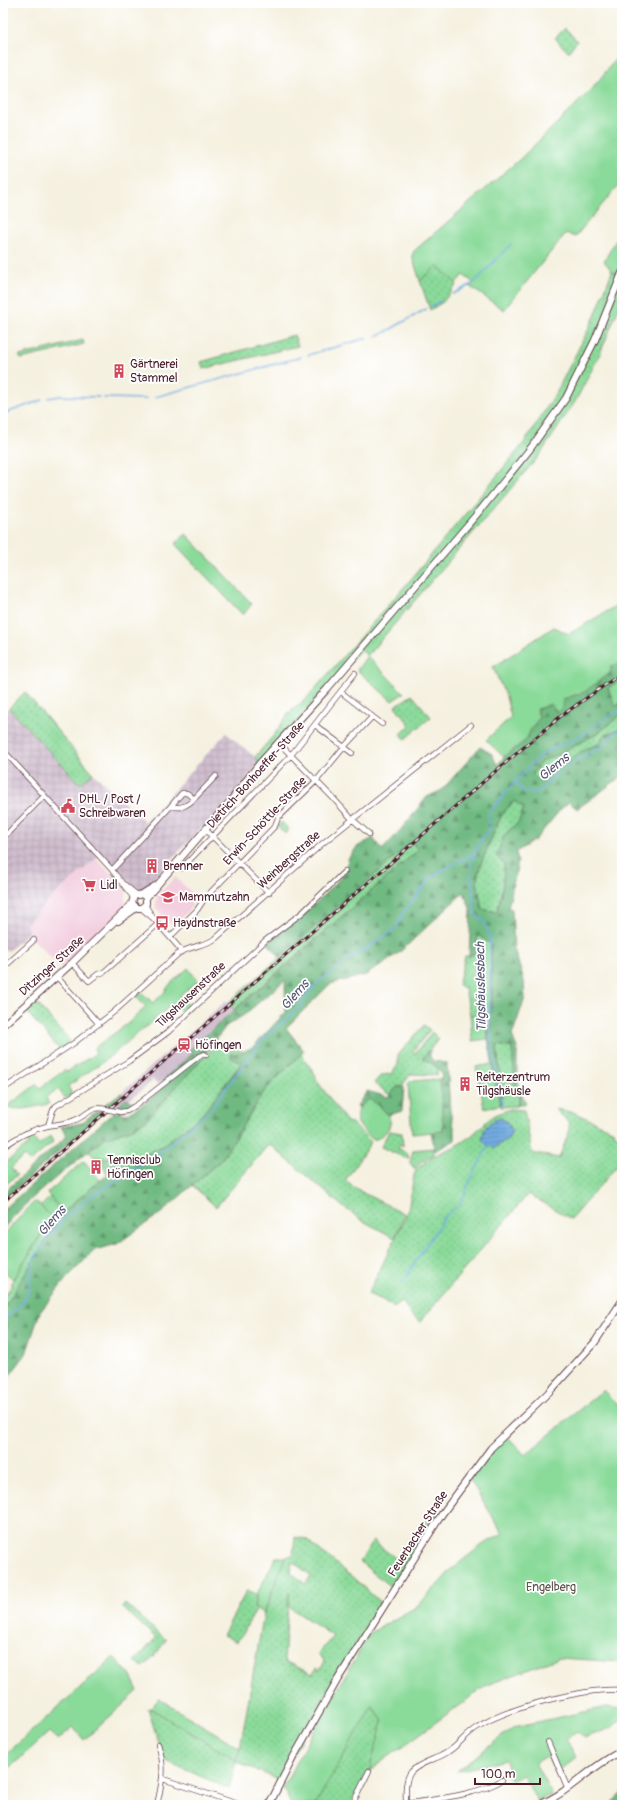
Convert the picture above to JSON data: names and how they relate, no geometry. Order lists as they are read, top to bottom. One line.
{"streets":{"street":["Dietrich-Bonhoeffer-Straße","Erwin-Schöttle-Straße","Weinbergstraße","Ditzinger Straße","Tilgshausenstraße","Feuerbacher Straße"]},"water":["Glems","Tilgshäuslesbach"],"parks":["Engelberg"],"places":{"building":["Gärtnerei Stammel","Brenner","Reiterzentrum Tilgshäusle","Tennisclub Höfingen"],"public building":["DHL / Post / Schreibwaren"],"supermarket":["Lidl"],"school or university":["Mammutzahn"],"bus stop":["Haydnstraße"],"station":["Höfingen"]},"scale_bar":"100 m"}
